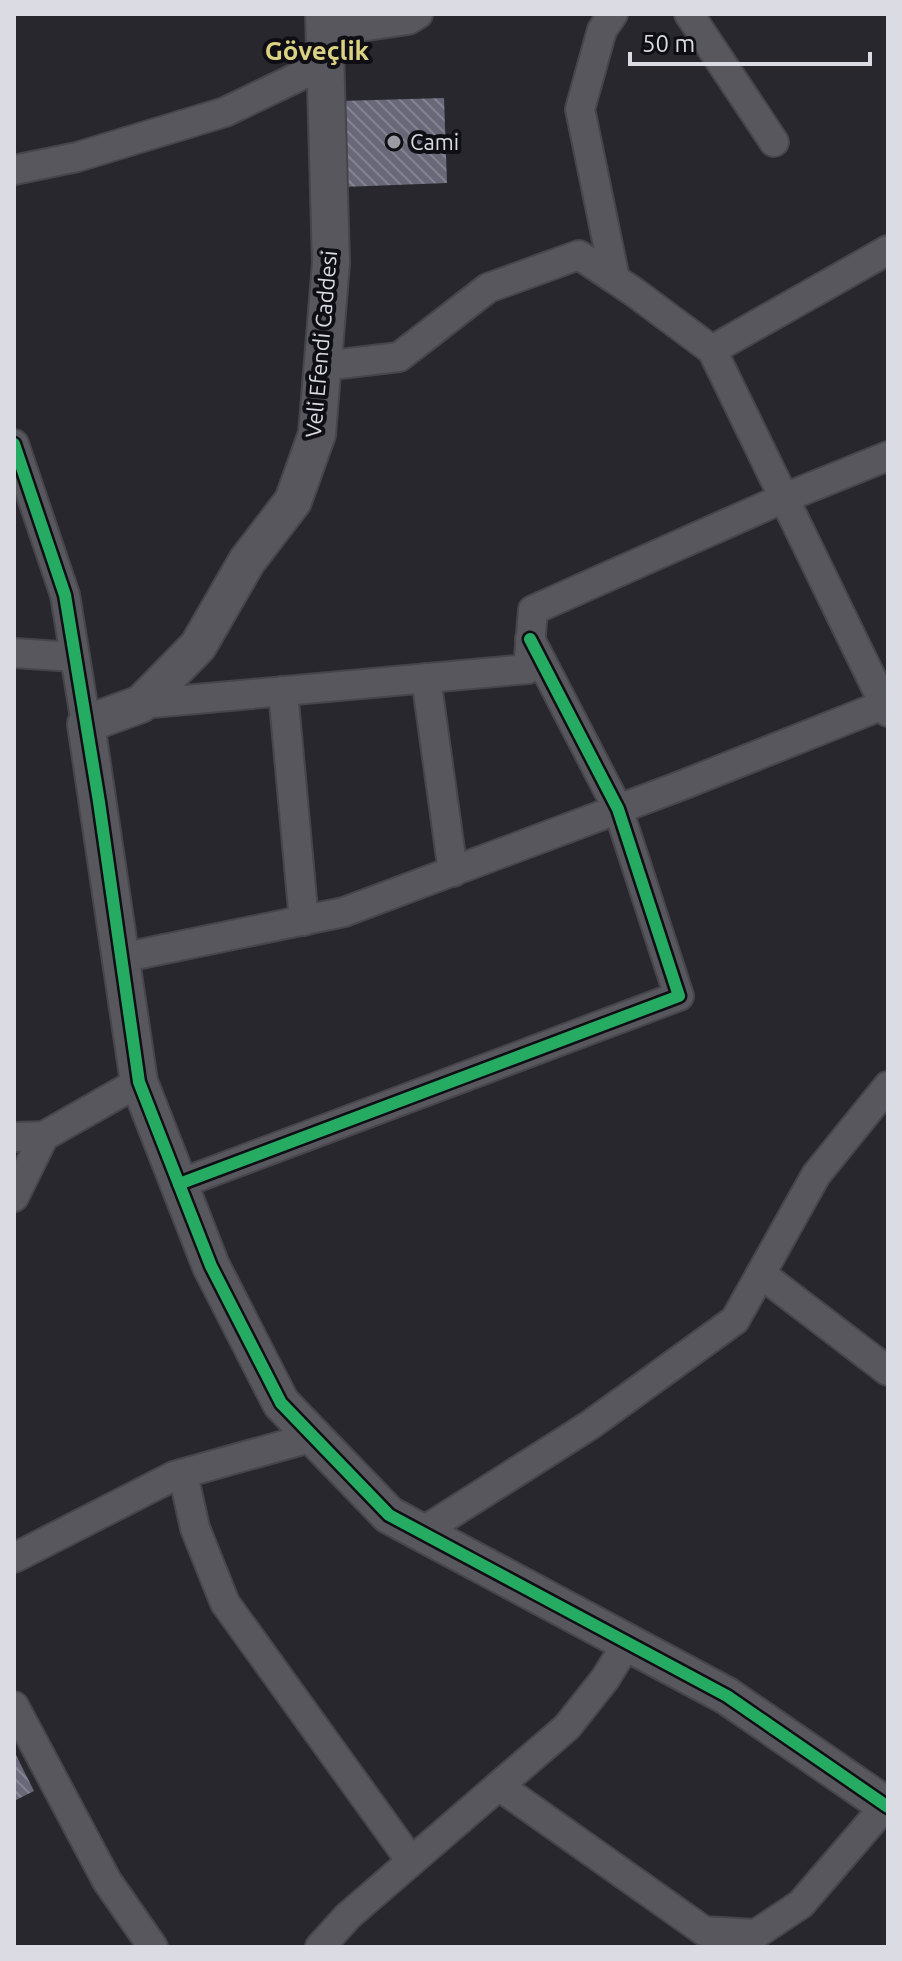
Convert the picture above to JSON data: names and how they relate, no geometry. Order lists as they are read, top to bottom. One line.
{"streets":{"street":["Veli Efendi Caddesi"]},"districts":["Göveçlik"],"places":["Cami"],"scale_bar":"50 m"}
